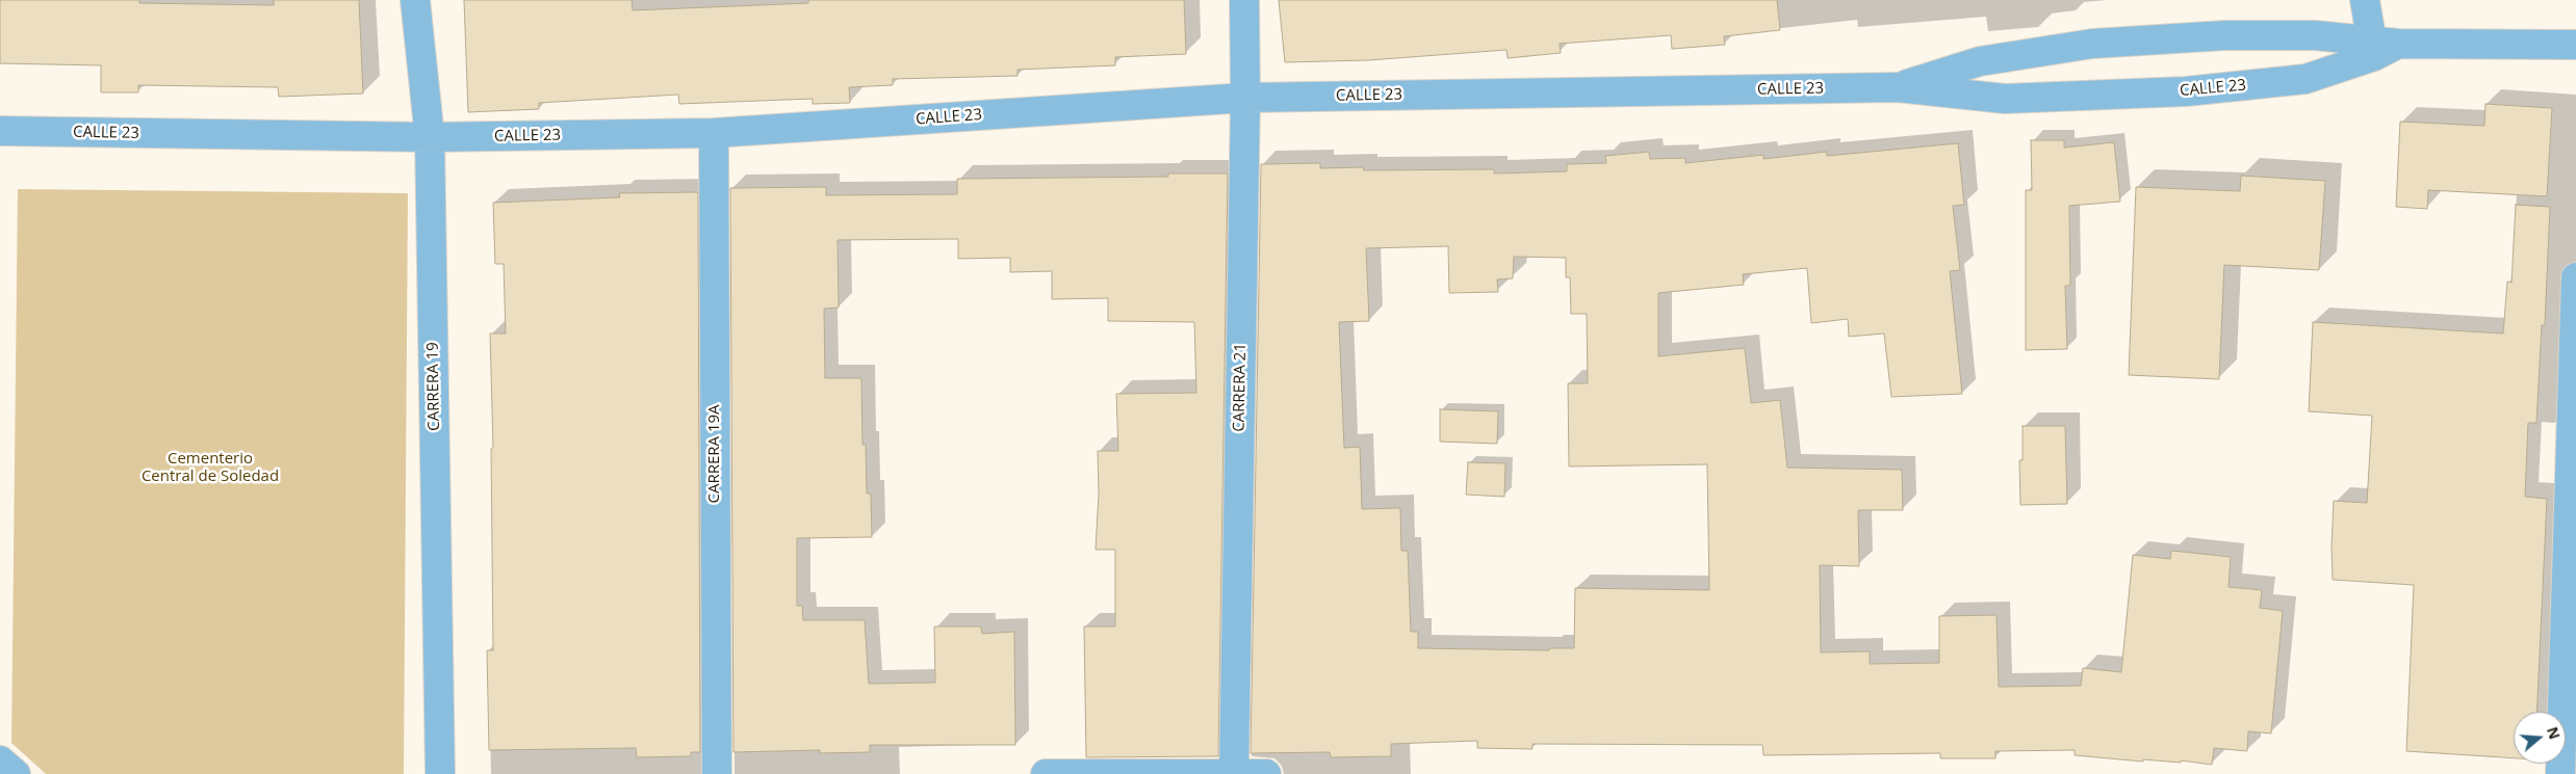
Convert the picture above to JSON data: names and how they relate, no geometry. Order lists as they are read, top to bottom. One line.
{"streets":{"street":["CALLE 23","CARRERA 19","CARRERA 21","CARRERA 19A"]},"crossings":[["CALLE 23","CARRERA 19"],["CALLE 23","CARRERA 21"],["CALLE 23","CARRERA 19A"]],"parks":["Cementerio Central de Soledad"],"north":"right"}
